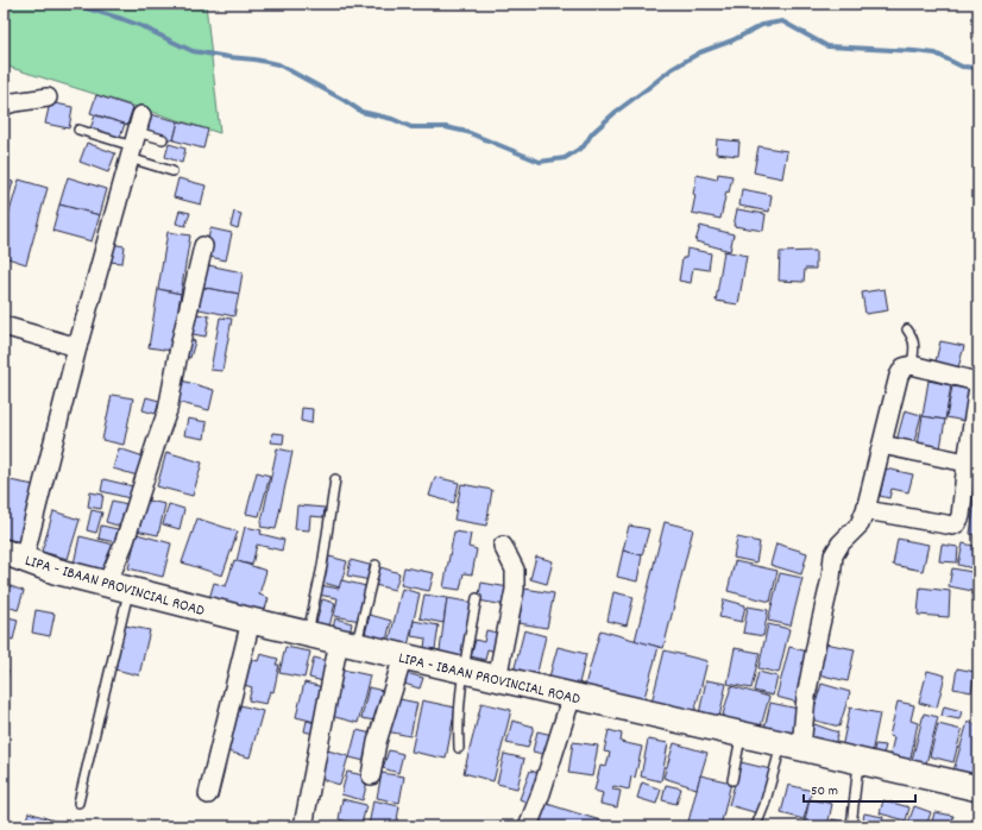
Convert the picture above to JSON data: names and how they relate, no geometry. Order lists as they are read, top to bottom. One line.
{"streets":{"main road":["LIPA - IBAAN PROVINCIAL ROAD"]},"scale_bar":"50 m"}
